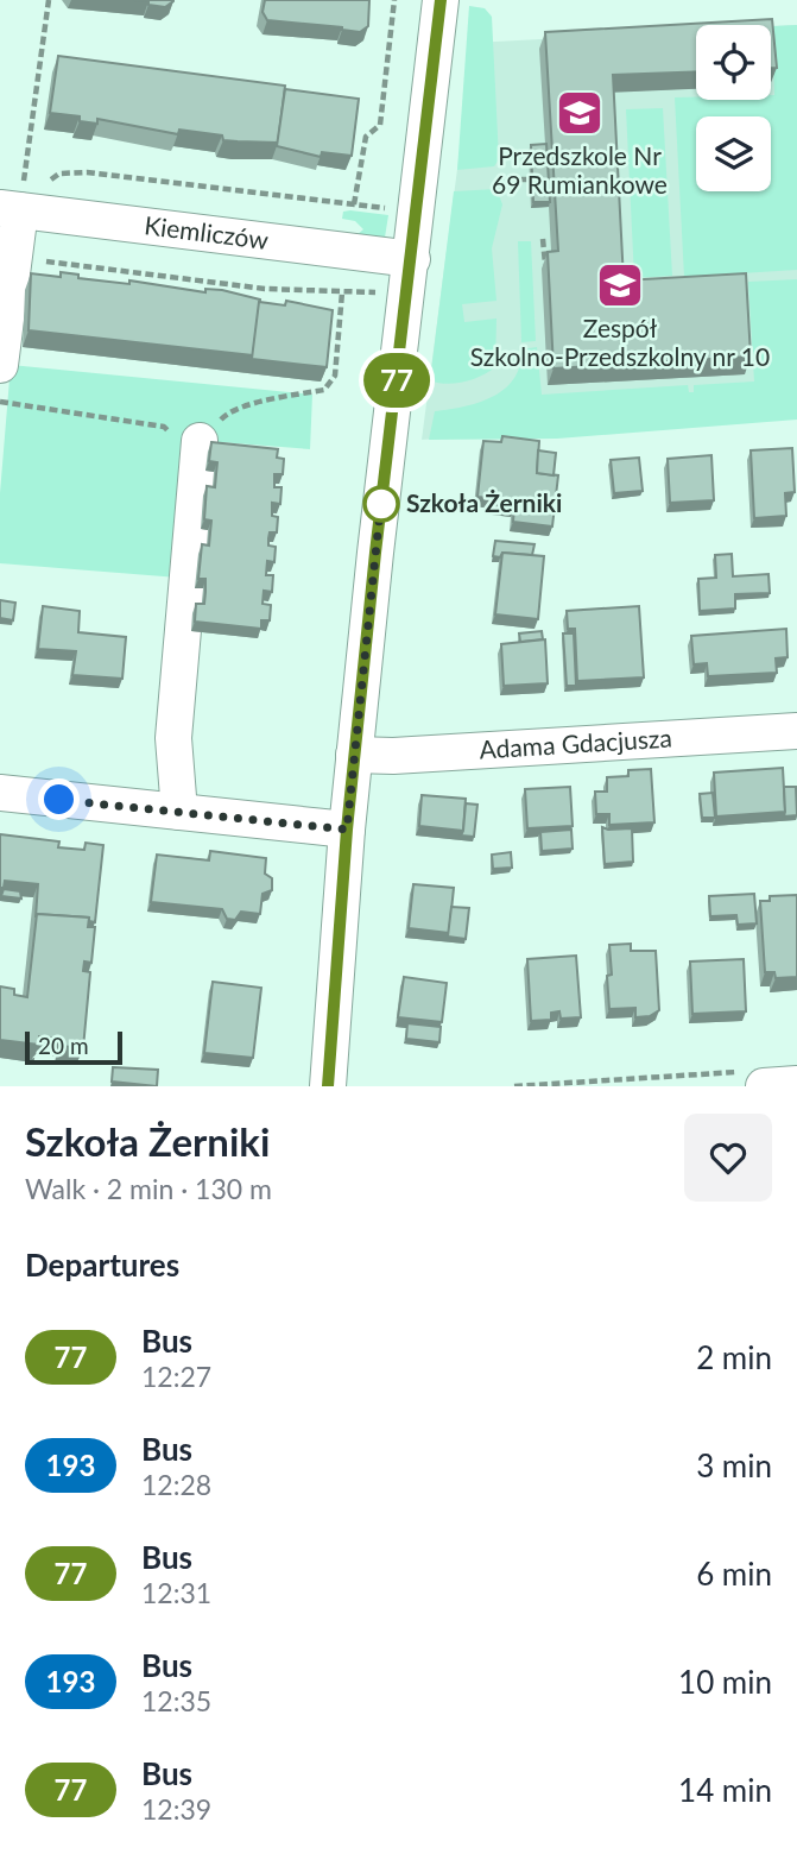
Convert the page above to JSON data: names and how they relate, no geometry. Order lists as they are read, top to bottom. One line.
{"streets":{"street":["Kiemliczów","Adama Gdacjusza"]},"places":{"school or university":["Przedszkole Nr 69 Rumiankowe","Zespół Szkolno-Przedszkolny nr 10"],"other":["Szkoła Żerniki"]},"lines":["bus line 77"],"scale_bar":"20 m","page":{"on_map":"77","scale":"20 m","heading":[["Szkoła Żerniki","Walk · 2 min · 130 m"],"Departures"],"list":[{"mark":"77","name":"Bus","note":"12:27","value":"2 min"},{"mark":"193","name":"Bus","note":"12:28","value":"3 min"},{"mark":"77","name":"Bus","note":"12:31","value":"6 min"},{"mark":"193","name":"Bus","note":"12:35","value":"10 min"},{"mark":"77","name":"Bus","note":"12:39","value":"14 min"}]}}
